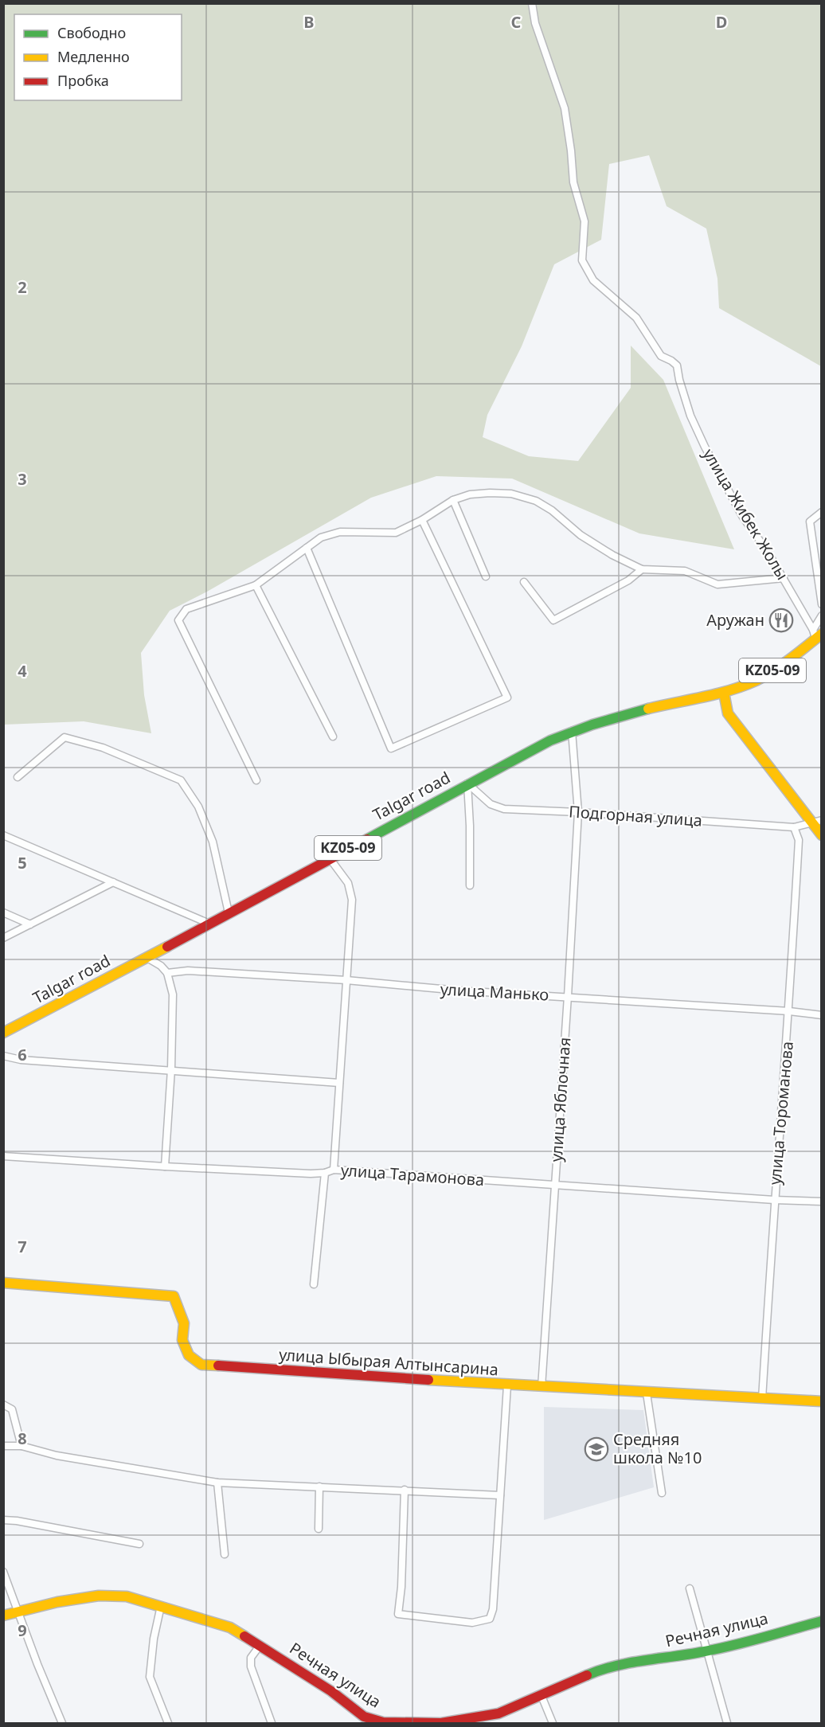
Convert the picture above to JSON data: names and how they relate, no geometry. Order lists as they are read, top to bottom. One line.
{"streets":{"street":["улица Жибек Жолы","KZ05-09","Talgar road","Подгорная улица","улица Манько","улица Яблочная","улица Тороманова","улица Тарамонова","улица Ыбырая Алтынсарина","Речная улица"]},"crossings":[["улица Жибек Жолы","Talgar road"],["Talgar road","Подгорная улица"],["Talgar road","улица Яблочная"],["Подгорная улица","улица Яблочная"],["Подгорная улица","улица Тороманова"],["улица Манько","улица Яблочная"],["улица Манько","улица Тороманова"],["улица Яблочная","улица Тарамонова"],["улица Яблочная","улица Ыбырая Алтынсарина"],["улица Тороманова","улица Тарамонова"],["улица Тороманова","улица Ыбырая Алтынсарина"]],"places":{"restaurant":["Аружан"],"school or university":["Средняя школа №10"]},"legend":["Свободно","Медленно","Пробка"],"grid":{"columns":["B","C","D"],"rows":["2","3","4","5","6","7","8","9"]}}
